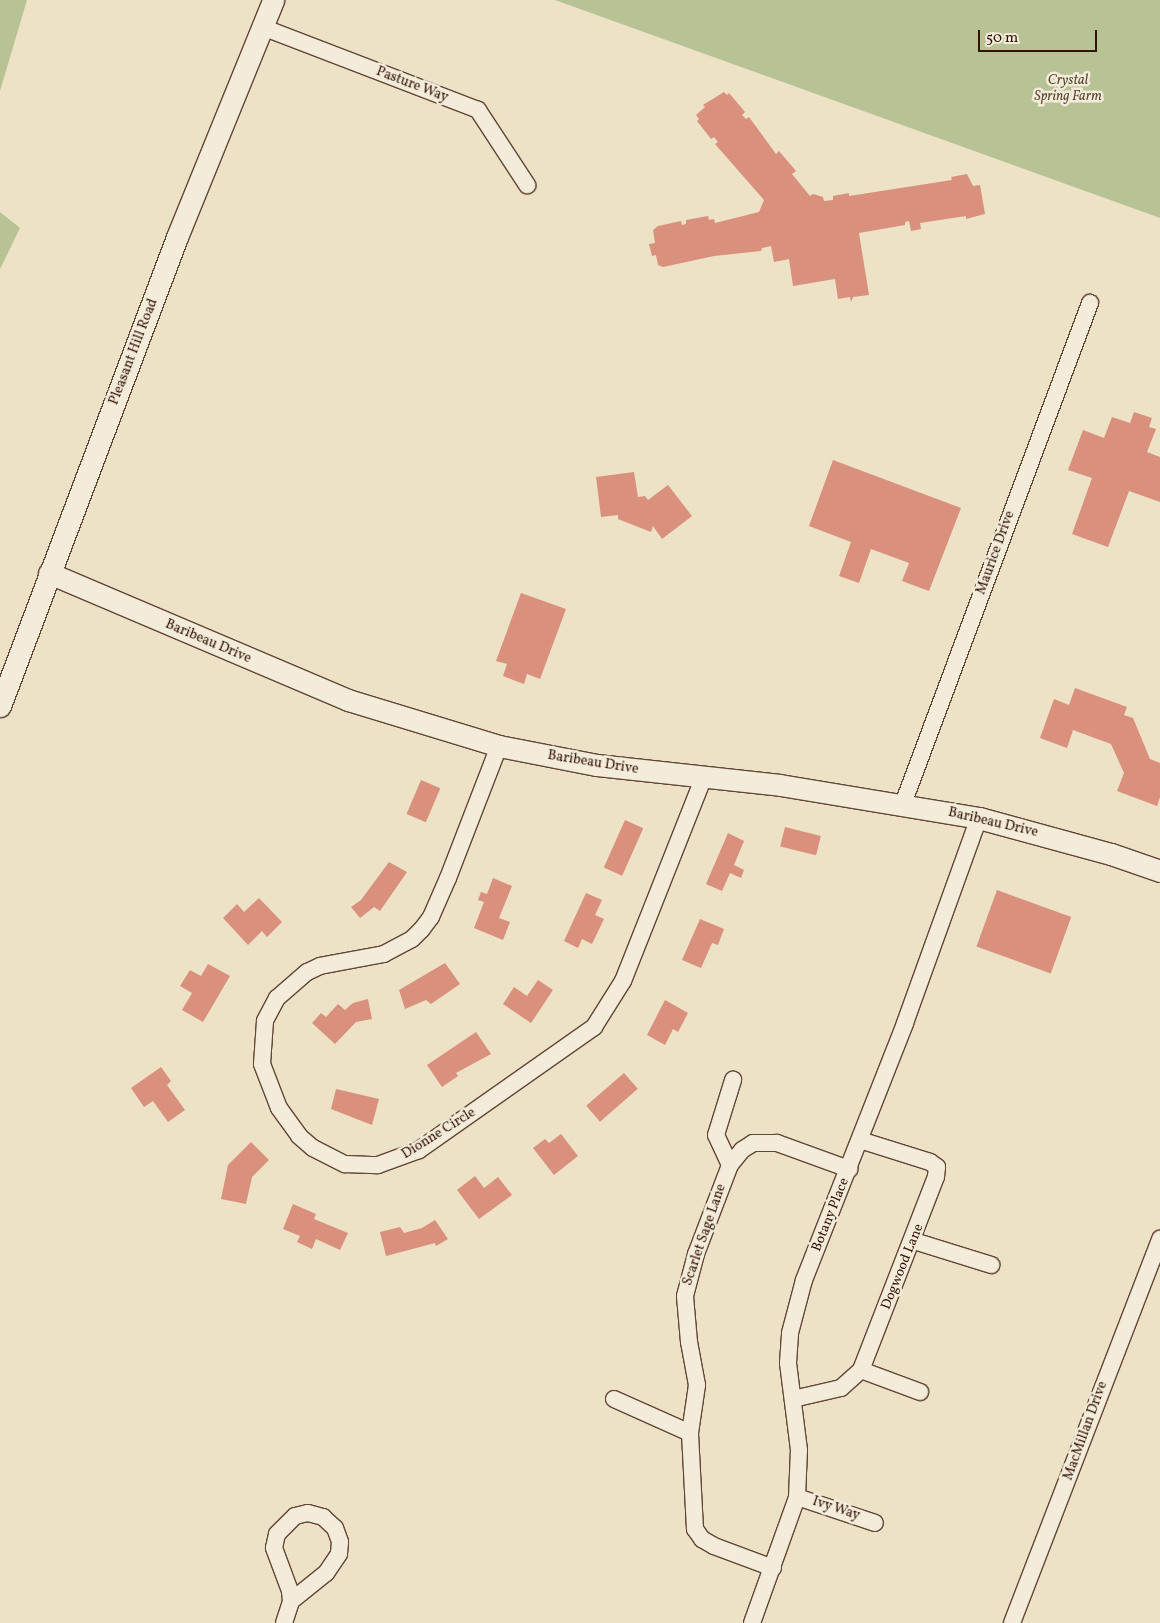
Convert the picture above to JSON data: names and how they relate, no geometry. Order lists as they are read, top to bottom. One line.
{"streets":{"street":["Pasture Way","Pleasant Hill Road","Maurice Drive","Baribeau Drive","Dionne Circle","Botany Place","Scarlet Sage Lane","Dogwood Lane","MacMillan Drive","Ivy Way"]},"crossings":[["Pasture Way","Pleasant Hill Road"],["Pleasant Hill Road","Baribeau Drive"],["Maurice Drive","Baribeau Drive"],["Baribeau Drive","Dionne Circle"],["Baribeau Drive","Botany Place"],["Botany Place","Scarlet Sage Lane"],["Botany Place","Dogwood Lane"],["Botany Place","Ivy Way"]],"parks":["Crystal Spring Farm"],"scale_bar":"50 m"}
